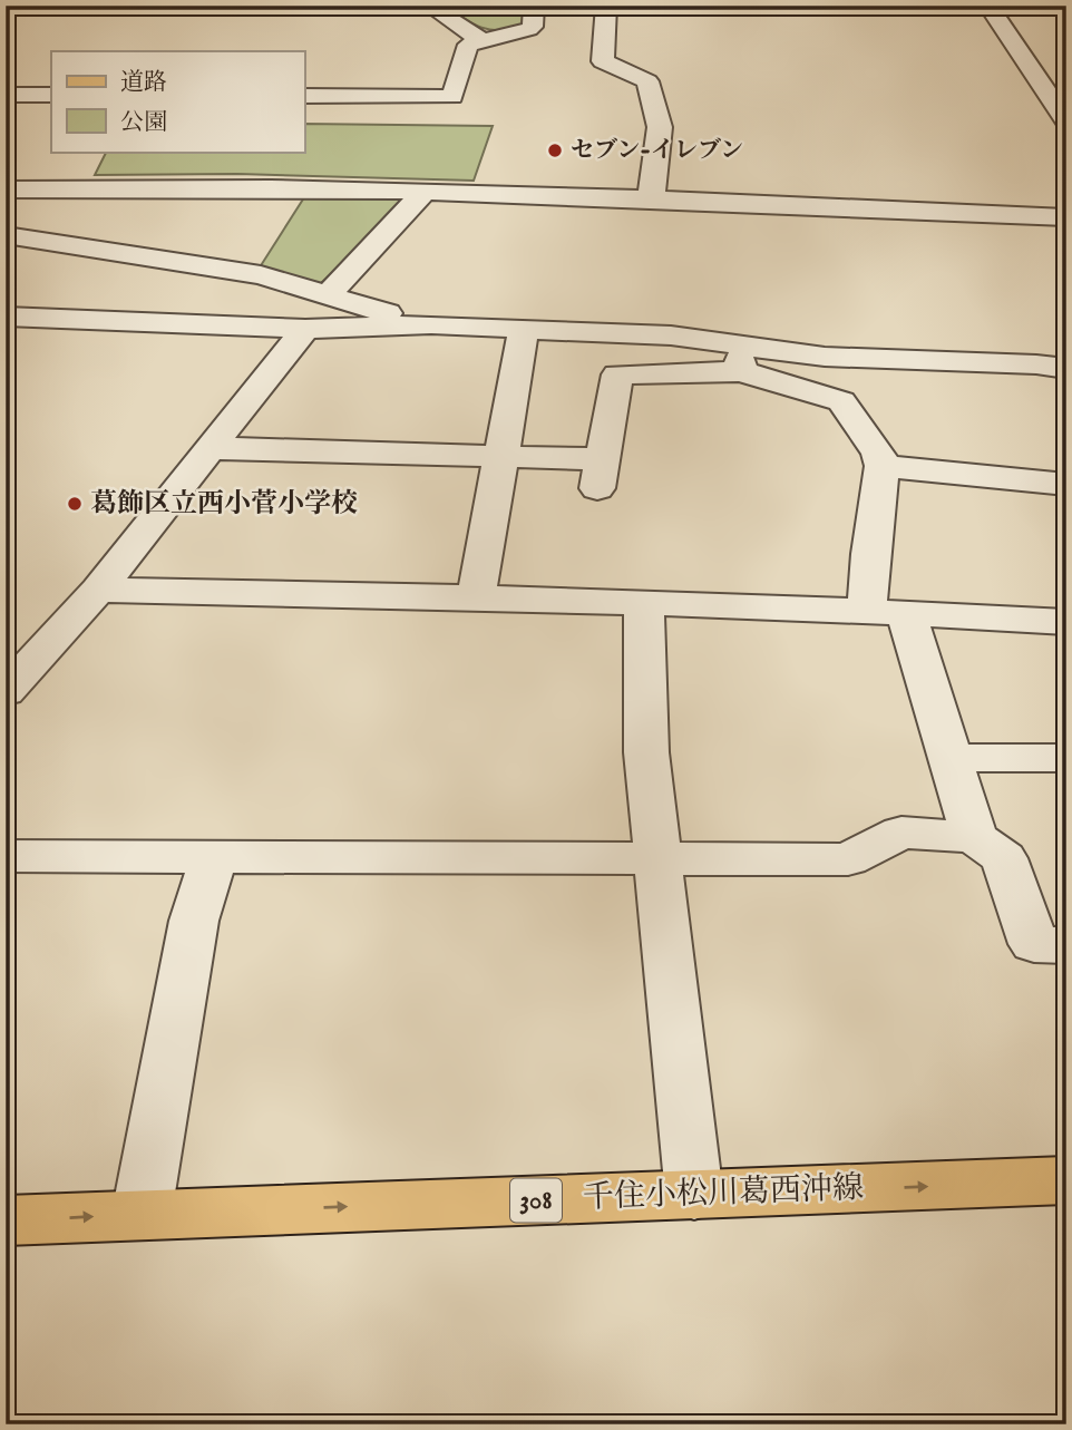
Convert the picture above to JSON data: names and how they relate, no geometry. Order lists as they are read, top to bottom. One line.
{"streets":{"main road":["千住小松川葛西沖線","308"]},"one_way":["千住小松川葛西沖線"],"places":["セブン-イレブン","葛飾区立西小菅小学校"],"legend":["道路","公園"]}
